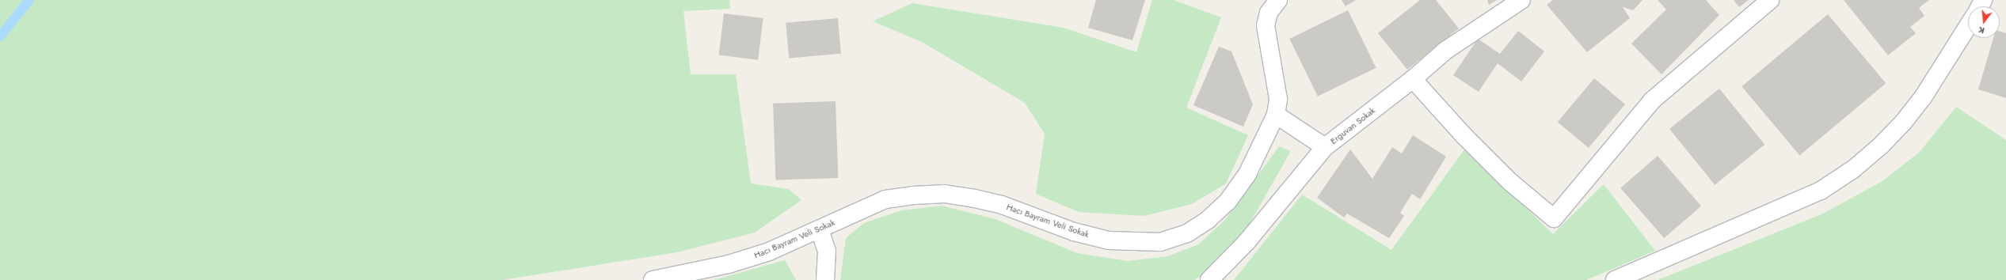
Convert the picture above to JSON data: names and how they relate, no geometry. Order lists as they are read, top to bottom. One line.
{"streets":{"street":["Erguvan Sokak","Hacı Bayram Veli Sokak"]},"north":"bottom"}
